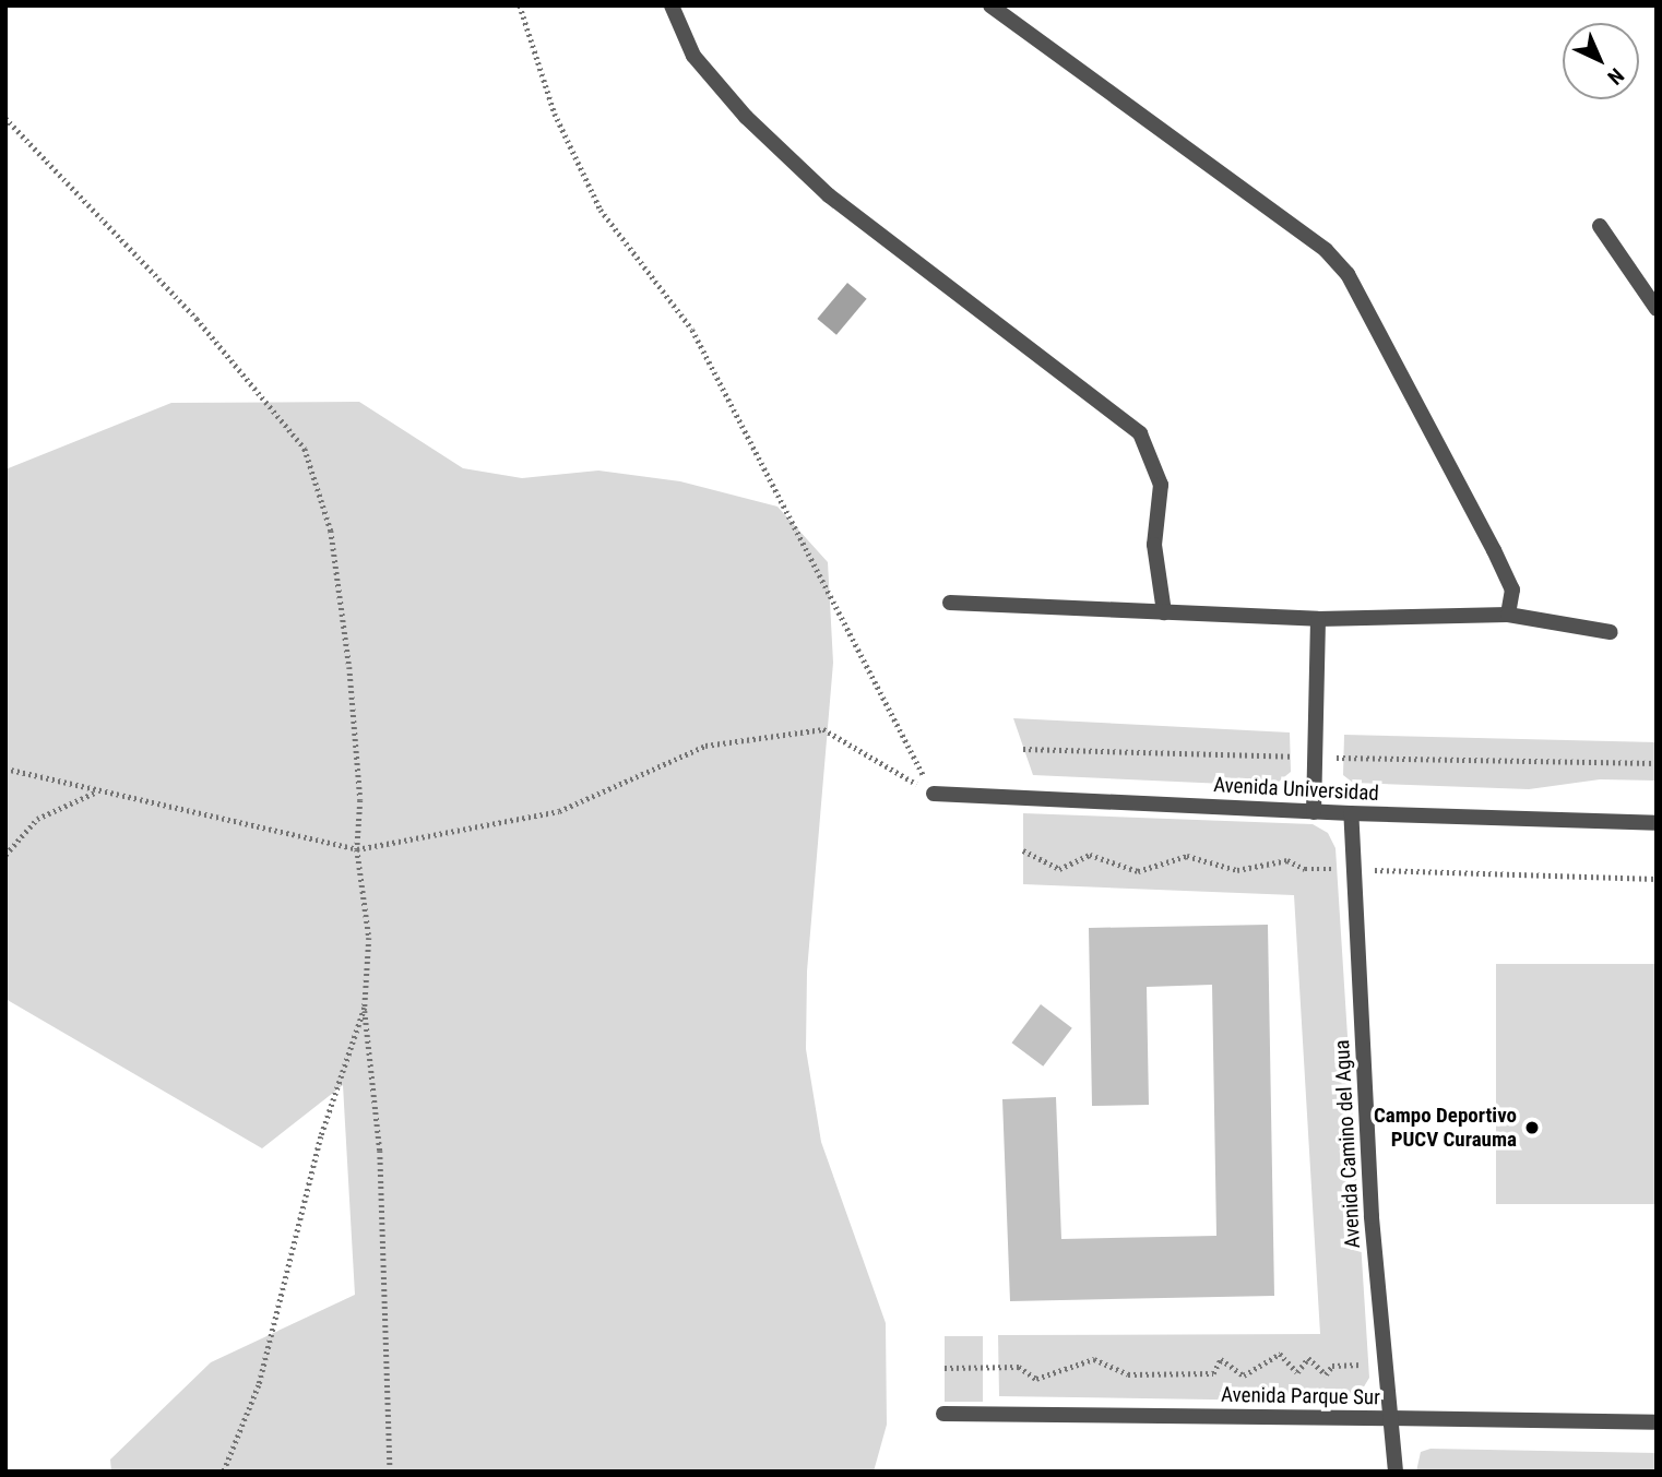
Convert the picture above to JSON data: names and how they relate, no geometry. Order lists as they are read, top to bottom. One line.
{"streets":{"street":["Avenida Universidad","Avenida Camino del Agua","Avenida Parque Sur"]},"crossings":[["Avenida Universidad","Avenida Camino del Agua"],["Avenida Camino del Agua","Avenida Parque Sur"]],"places":["Campo Deportivo PUCV Curauma"],"north":"bottom right"}
